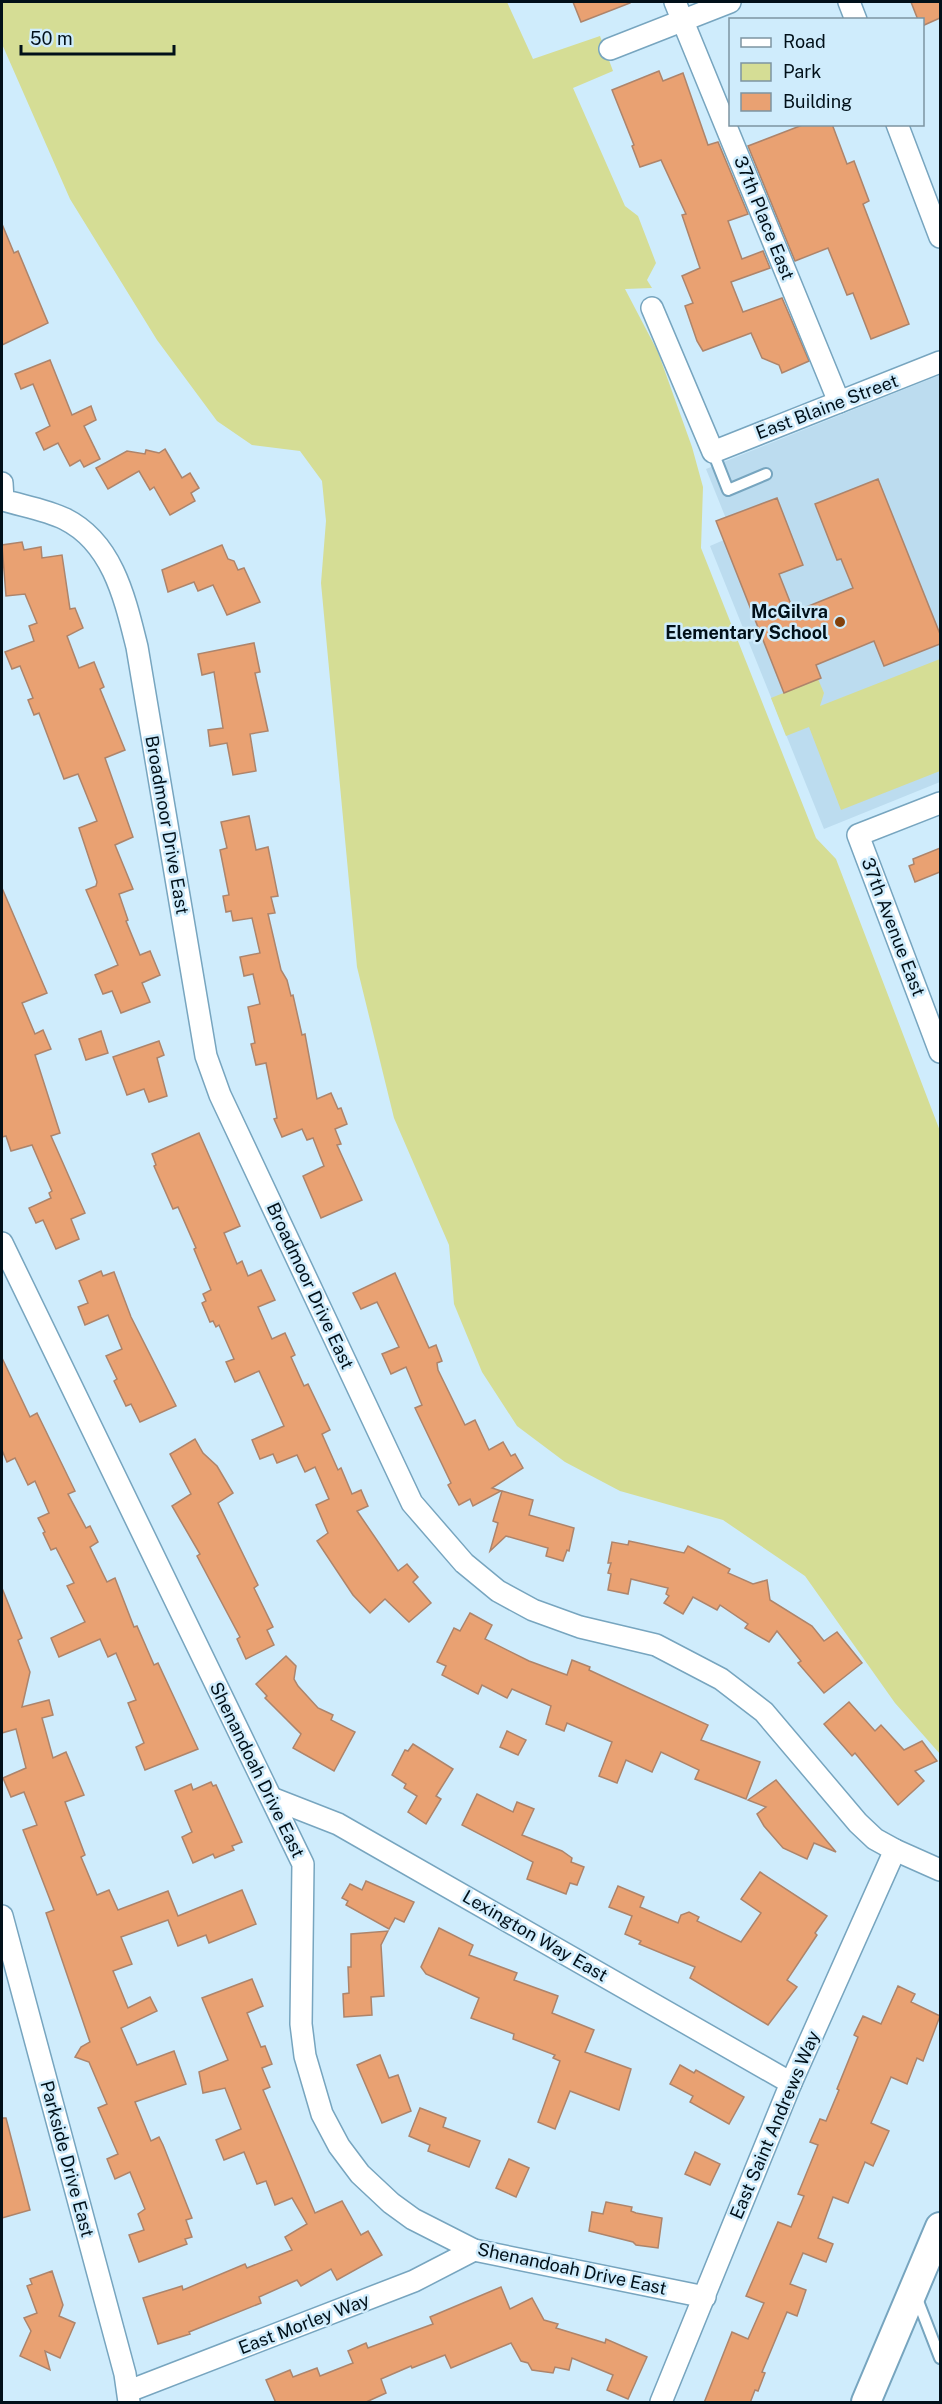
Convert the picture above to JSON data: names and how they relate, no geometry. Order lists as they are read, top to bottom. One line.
{"streets":{"street":["37th Place East","East Blaine Street","Broadmoor Drive East","37th Avenue East","Shenandoah Drive East","Lexington Way East","East Saint Andrews Way","Parkside Drive East","East Morley Way"]},"crossings":[["37th Place East","East Blaine Street"],["Broadmoor Drive East","East Saint Andrews Way"],["Shenandoah Drive East","Lexington Way East"],["Shenandoah Drive East","East Saint Andrews Way"],["Shenandoah Drive East","East Morley Way"],["Lexington Way East","East Saint Andrews Way"],["Parkside Drive East","East Morley Way"]],"places":["McGilvra Elementary School"],"legend":["Road","Park","Building"],"scale_bar":"50 m"}
